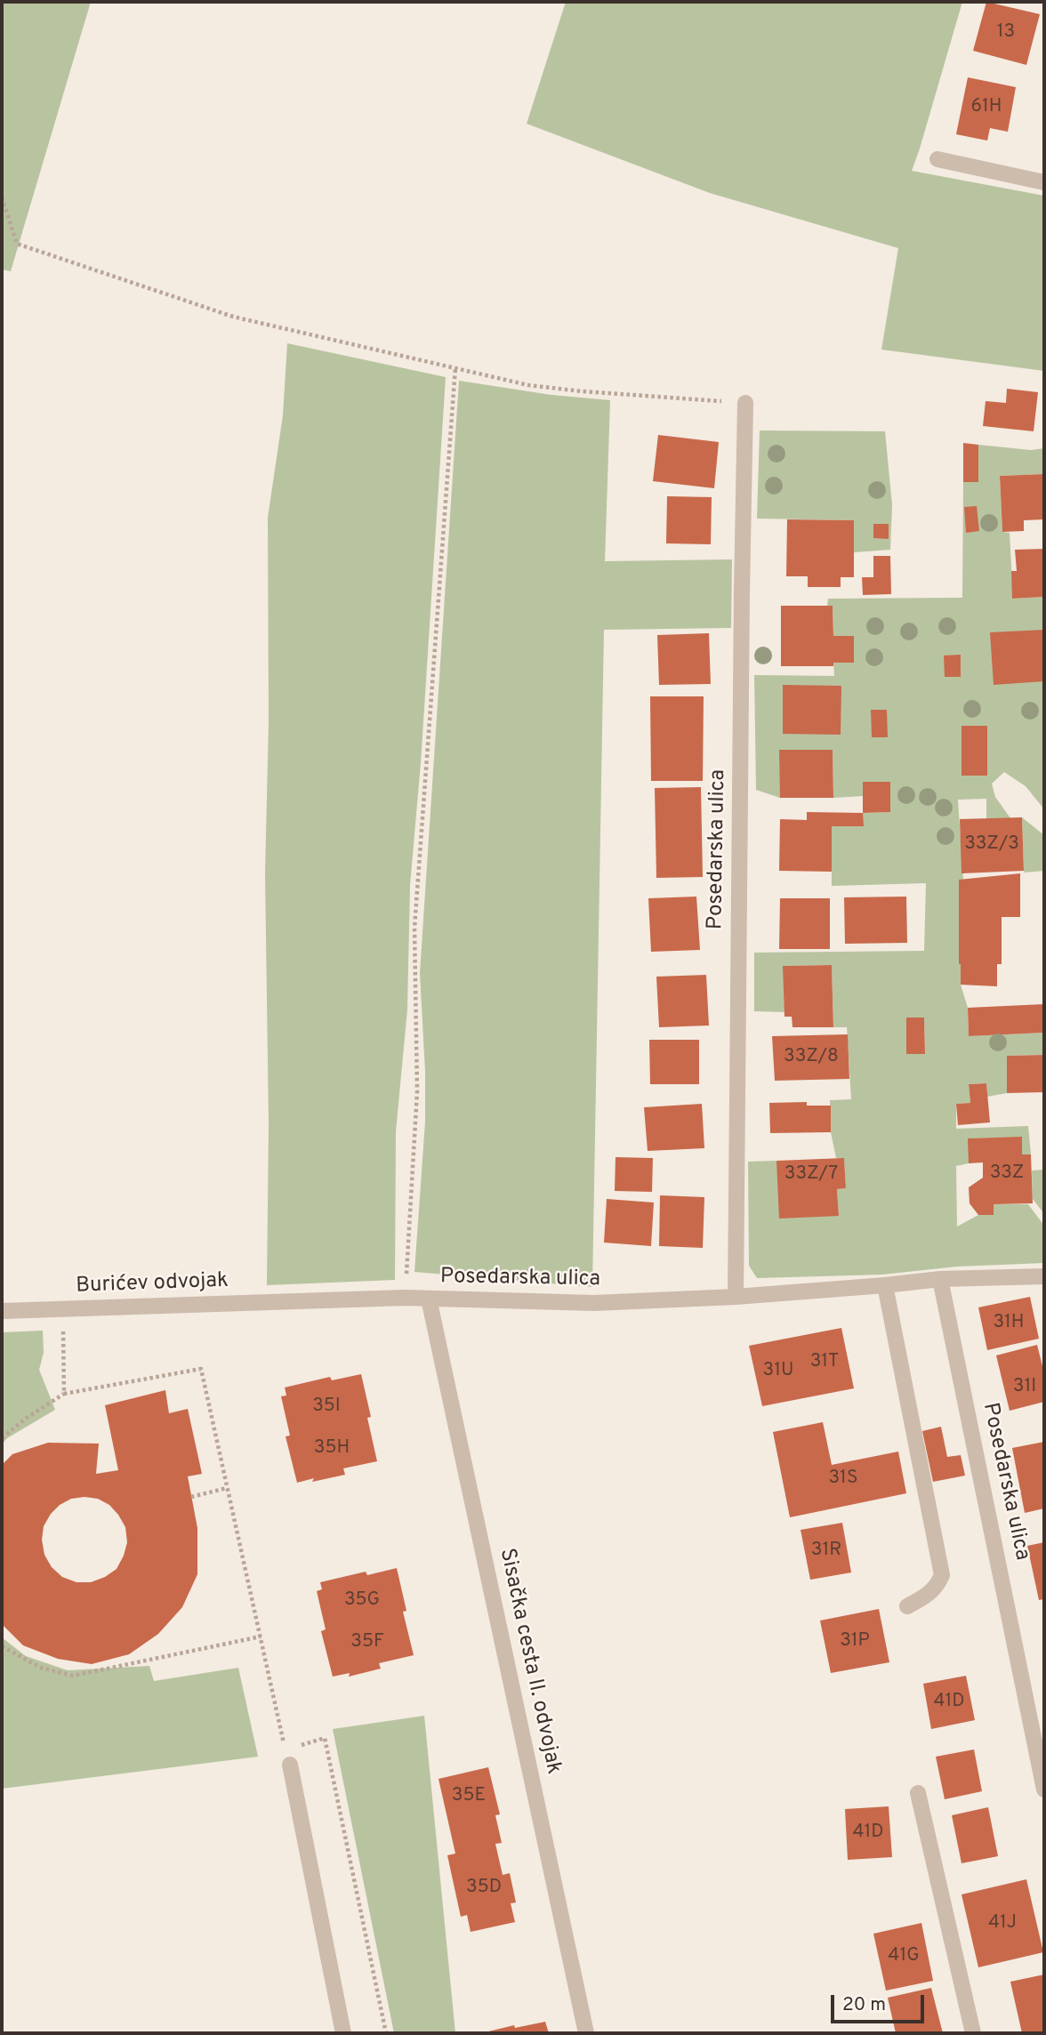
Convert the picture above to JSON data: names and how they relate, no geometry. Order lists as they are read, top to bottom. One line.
{"streets":{"street":["Posedarska ulica","Burićev odvojak","Sisačka cesta II. odvojak"]},"crossings":[["Posedarska ulica","Burićev odvojak"],["Posedarska ulica","Sisačka cesta II. odvojak"]],"house_numbers":["13","61H","33Z/3","33Z/8","33Z","33Z/7","31H","31T","31U","31I","35I","35H","31S","31R","35G","31P","35F","41D","35E","41D","35D","41J","41G"],"scale_bar":"20 m"}
